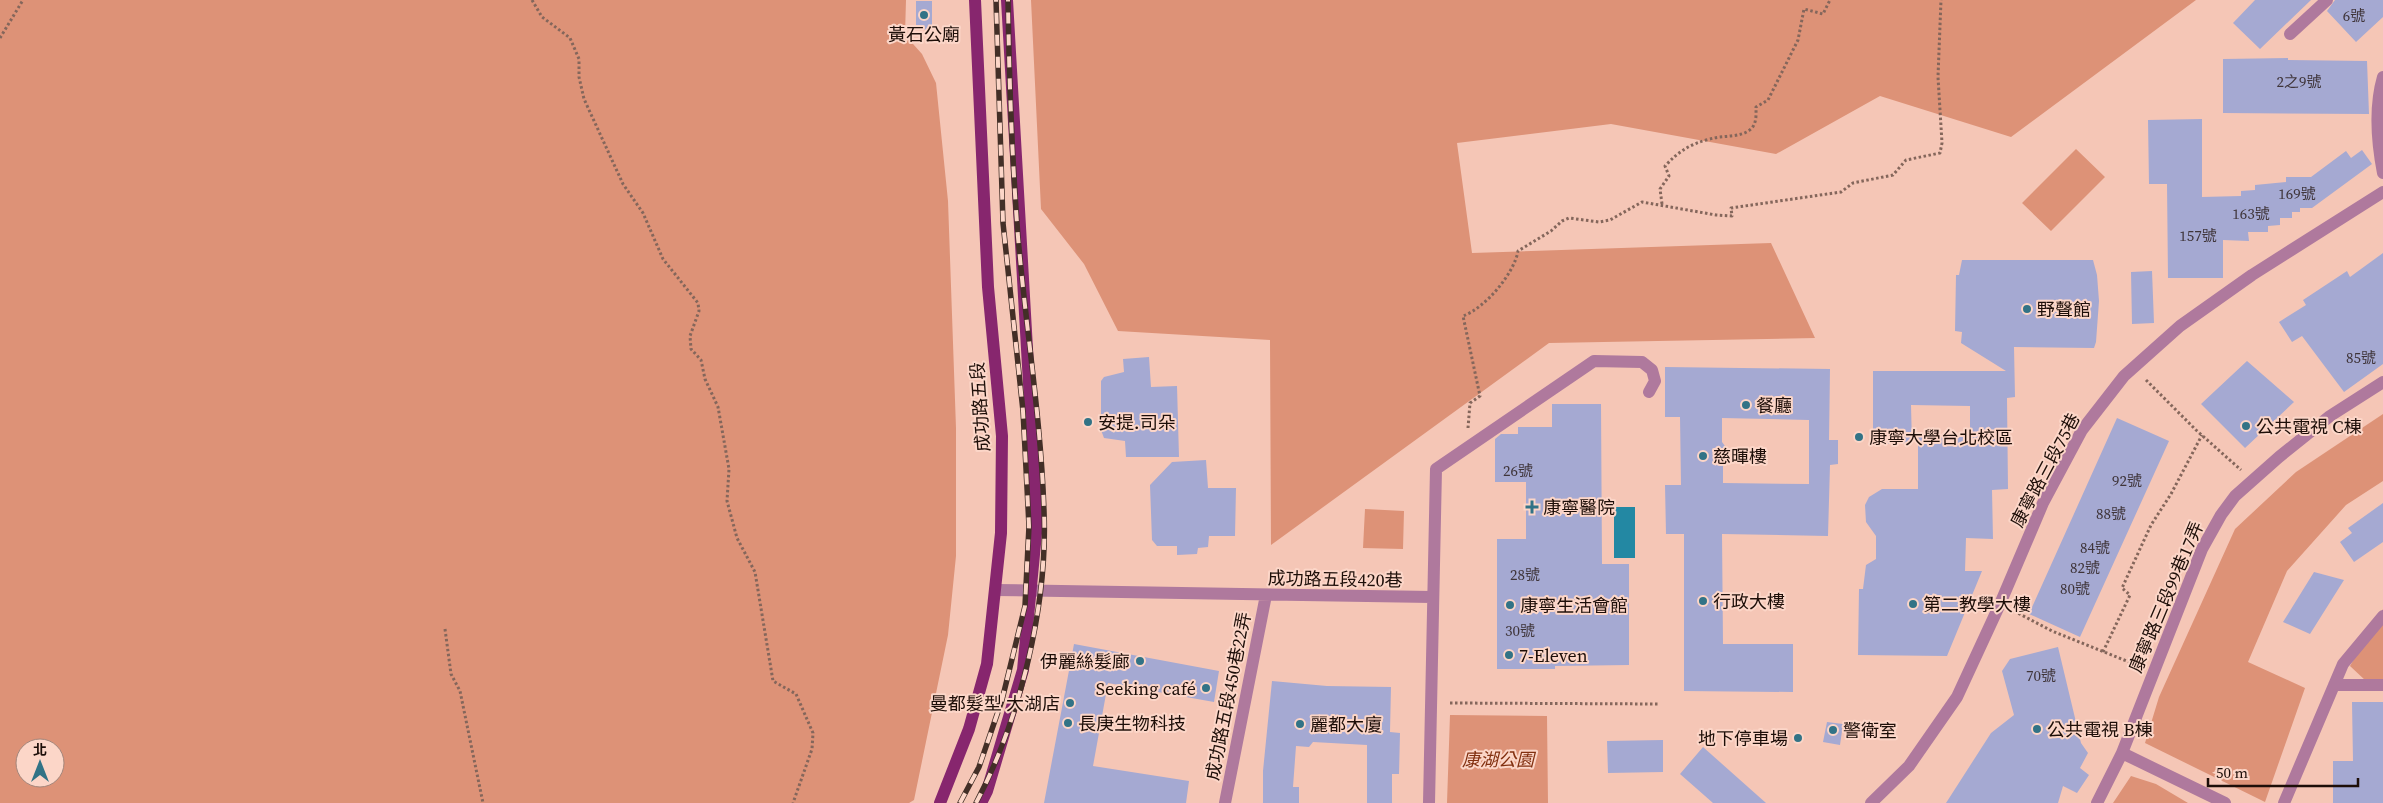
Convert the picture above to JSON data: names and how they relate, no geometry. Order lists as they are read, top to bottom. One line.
{"streets":{"main road":["成功路五段"],"street":["康寧路三段75巷","成功路五段420巷","康寧路三段99巷17弄","成功路五段450巷22弄"]},"crossings":[["成功路五段","成功路五段420巷"],["成功路五段420巷","成功路五段450巷22弄"]],"parks":["康湖公園"],"places":{"other":["黃石公廟","野聲館","餐廳","安提.司朵","公共電視 C棟","康寧大學台北校區","慈暉樓","行政大樓","第二教學大樓","康寧生活會館","7-Eleven","伊麗絲髮廊","Seeking café","曼都髮型 大湖店","長庚生物科技","麗都大廈","公共電視 B棟","警衛室","地下停車場"],"health":["康寧醫院"]},"house_numbers":["6號","2之9號","169號","163號","157號","85號","26號","92號","88號","84號","82號","28號","80號","30號","70號"],"scale_bar":"50 m","north":"top"}
